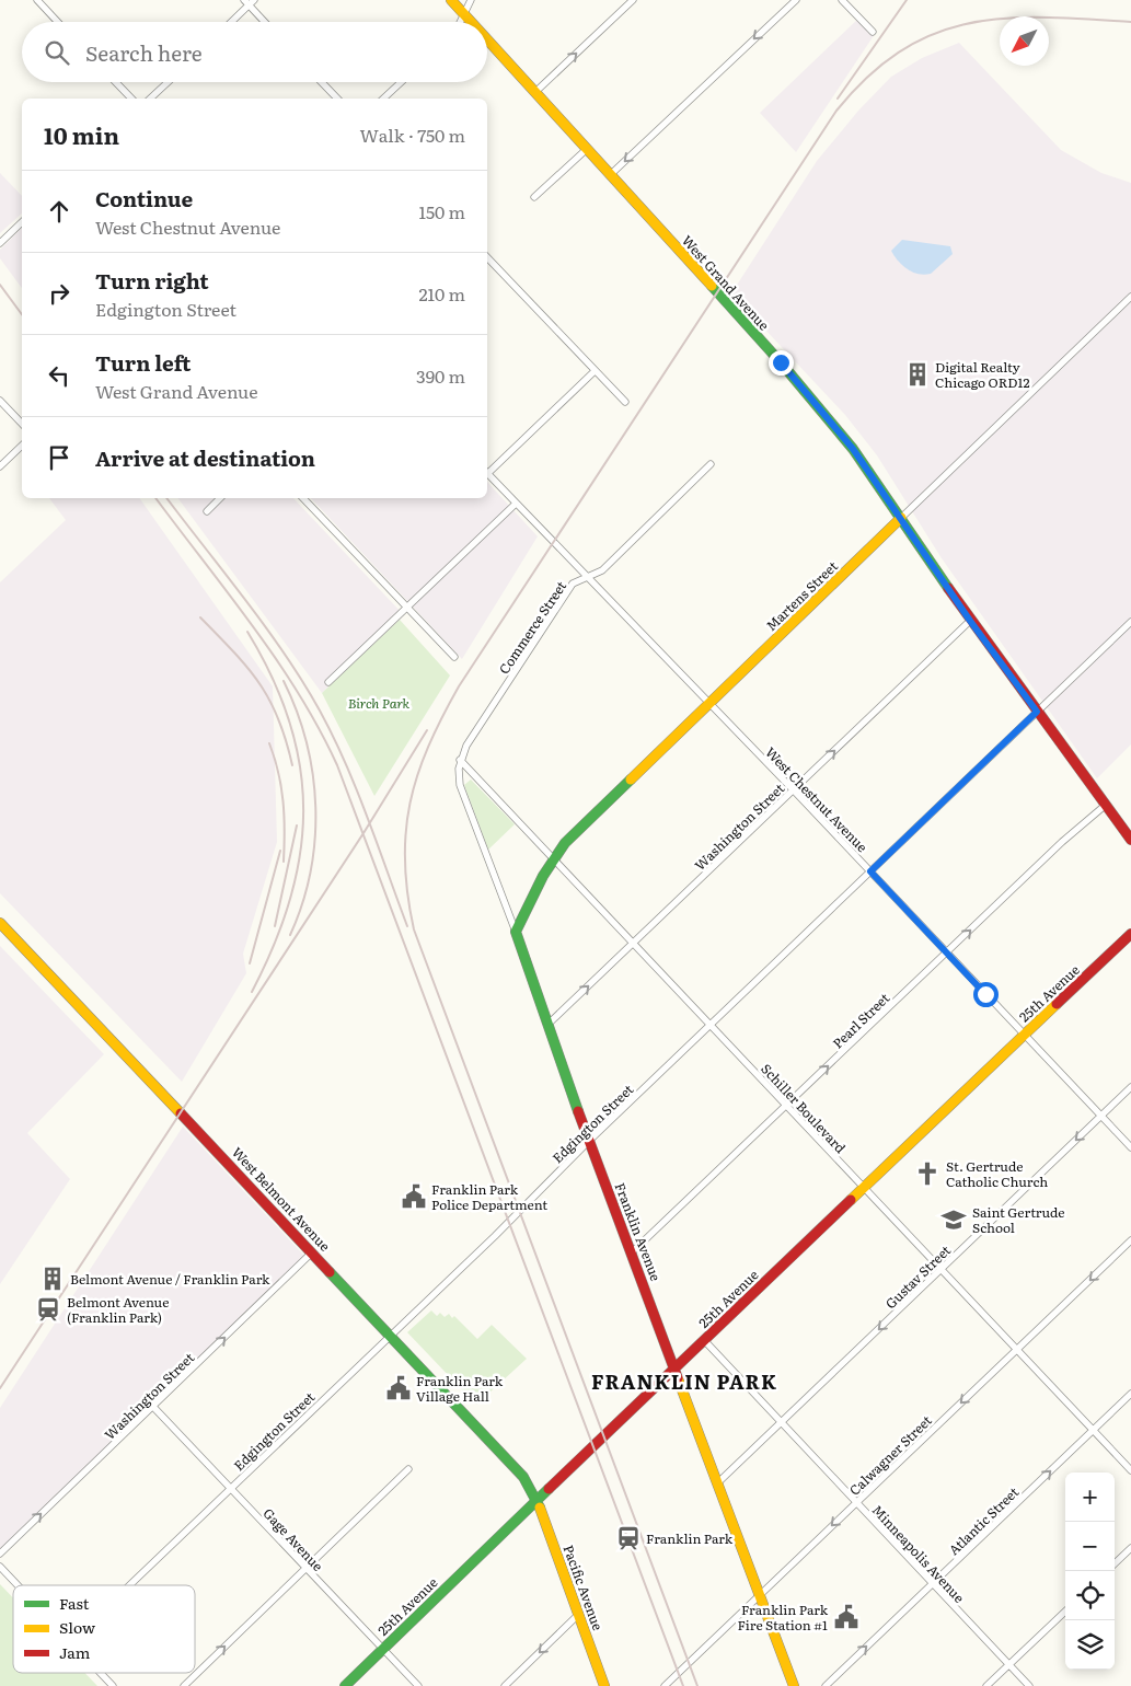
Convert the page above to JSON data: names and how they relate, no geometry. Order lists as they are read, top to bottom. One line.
{"streets":{"main road":["West Grand Avenue","Martens Street","25th Avenue","West Belmont Avenue","Franklin Avenue","Pacific Avenue"],"street":["Commerce Street","West Chestnut Avenue","Washington Street","Pearl Street","Schiller Boulevard","Edgington Street","Gustav Street","Calwagner Street","Atlantic Street","Gage Avenue","Minneapolis Avenue"]},"crossings":[["West Grand Avenue","Martens Street"],["West Grand Avenue","Washington Street"],["West Grand Avenue","Pearl Street"],["West Grand Avenue","Edgington Street"],["Martens Street","West Chestnut Avenue"],["Martens Street","Schiller Boulevard"],["Martens Street","Franklin Avenue"],["Commerce Street","West Chestnut Avenue"],["Commerce Street","Schiller Boulevard"],["Commerce Street","Franklin Avenue"],["West Chestnut Avenue","Washington Street"],["West Chestnut Avenue","25th Avenue"],["West Chestnut Avenue","Pearl Street"],["West Chestnut Avenue","Edgington Street"],["West Chestnut Avenue","Gustav Street"],["Washington Street","Schiller Boulevard"],["Washington Street","West Belmont Avenue"],["Washington Street","Franklin Avenue"],["Washington Street","Gage Avenue"],["25th Avenue","Schiller Boulevard"],["25th Avenue","West Belmont Avenue"],["25th Avenue","Franklin Avenue"],["25th Avenue","Gage Avenue"],["25th Avenue","Minneapolis Avenue"],["25th Avenue","Pacific Avenue"],["Pearl Street","Schiller Boulevard"],["Pearl Street","Franklin Avenue"],["Schiller Boulevard","Edgington Street"],["Schiller Boulevard","Gustav Street"],["Schiller Boulevard","Calwagner Street"],["Schiller Boulevard","Atlantic Street"],["Edgington Street","West Belmont Avenue"],["Edgington Street","Franklin Avenue"],["Edgington Street","Gage Avenue"],["West Belmont Avenue","Pacific Avenue"],["Franklin Avenue","Gustav Street"],["Franklin Avenue","Calwagner Street"],["Gustav Street","Minneapolis Avenue"],["Calwagner Street","Minneapolis Avenue"],["Atlantic Street","Minneapolis Avenue"]],"one_way":["Washington Street","Pearl Street","Gustav Street","Calwagner Street","Atlantic Street"],"districts":["FRANKLIN PARK"],"parks":["Birch Park"],"places":{"building":["Digital Realty Chicago ORD12","Belmont Avenue / Franklin Park"],"church":["St. Gertrude Catholic Church"],"public building":["Franklin Park Police Department","Franklin Park Village Hall","Franklin Park Fire Station #1"],"school or university":["Saint Gertrude School"],"station":["Belmont Avenue (Franklin Park)","Franklin Park"]},"legend":["Fast","Slow","Jam"],"north":"bottom left","page":{"search":"Search here","heading":["10 min","Walk · 750 m"],"list":[["Continue","West Chestnut Avenue","150 m"],["Turn right","Edgington Street","210 m"],["Turn left","West Grand Avenue","390 m"],"Arrive at destination"],"map_buttons":["+","−"]}}
